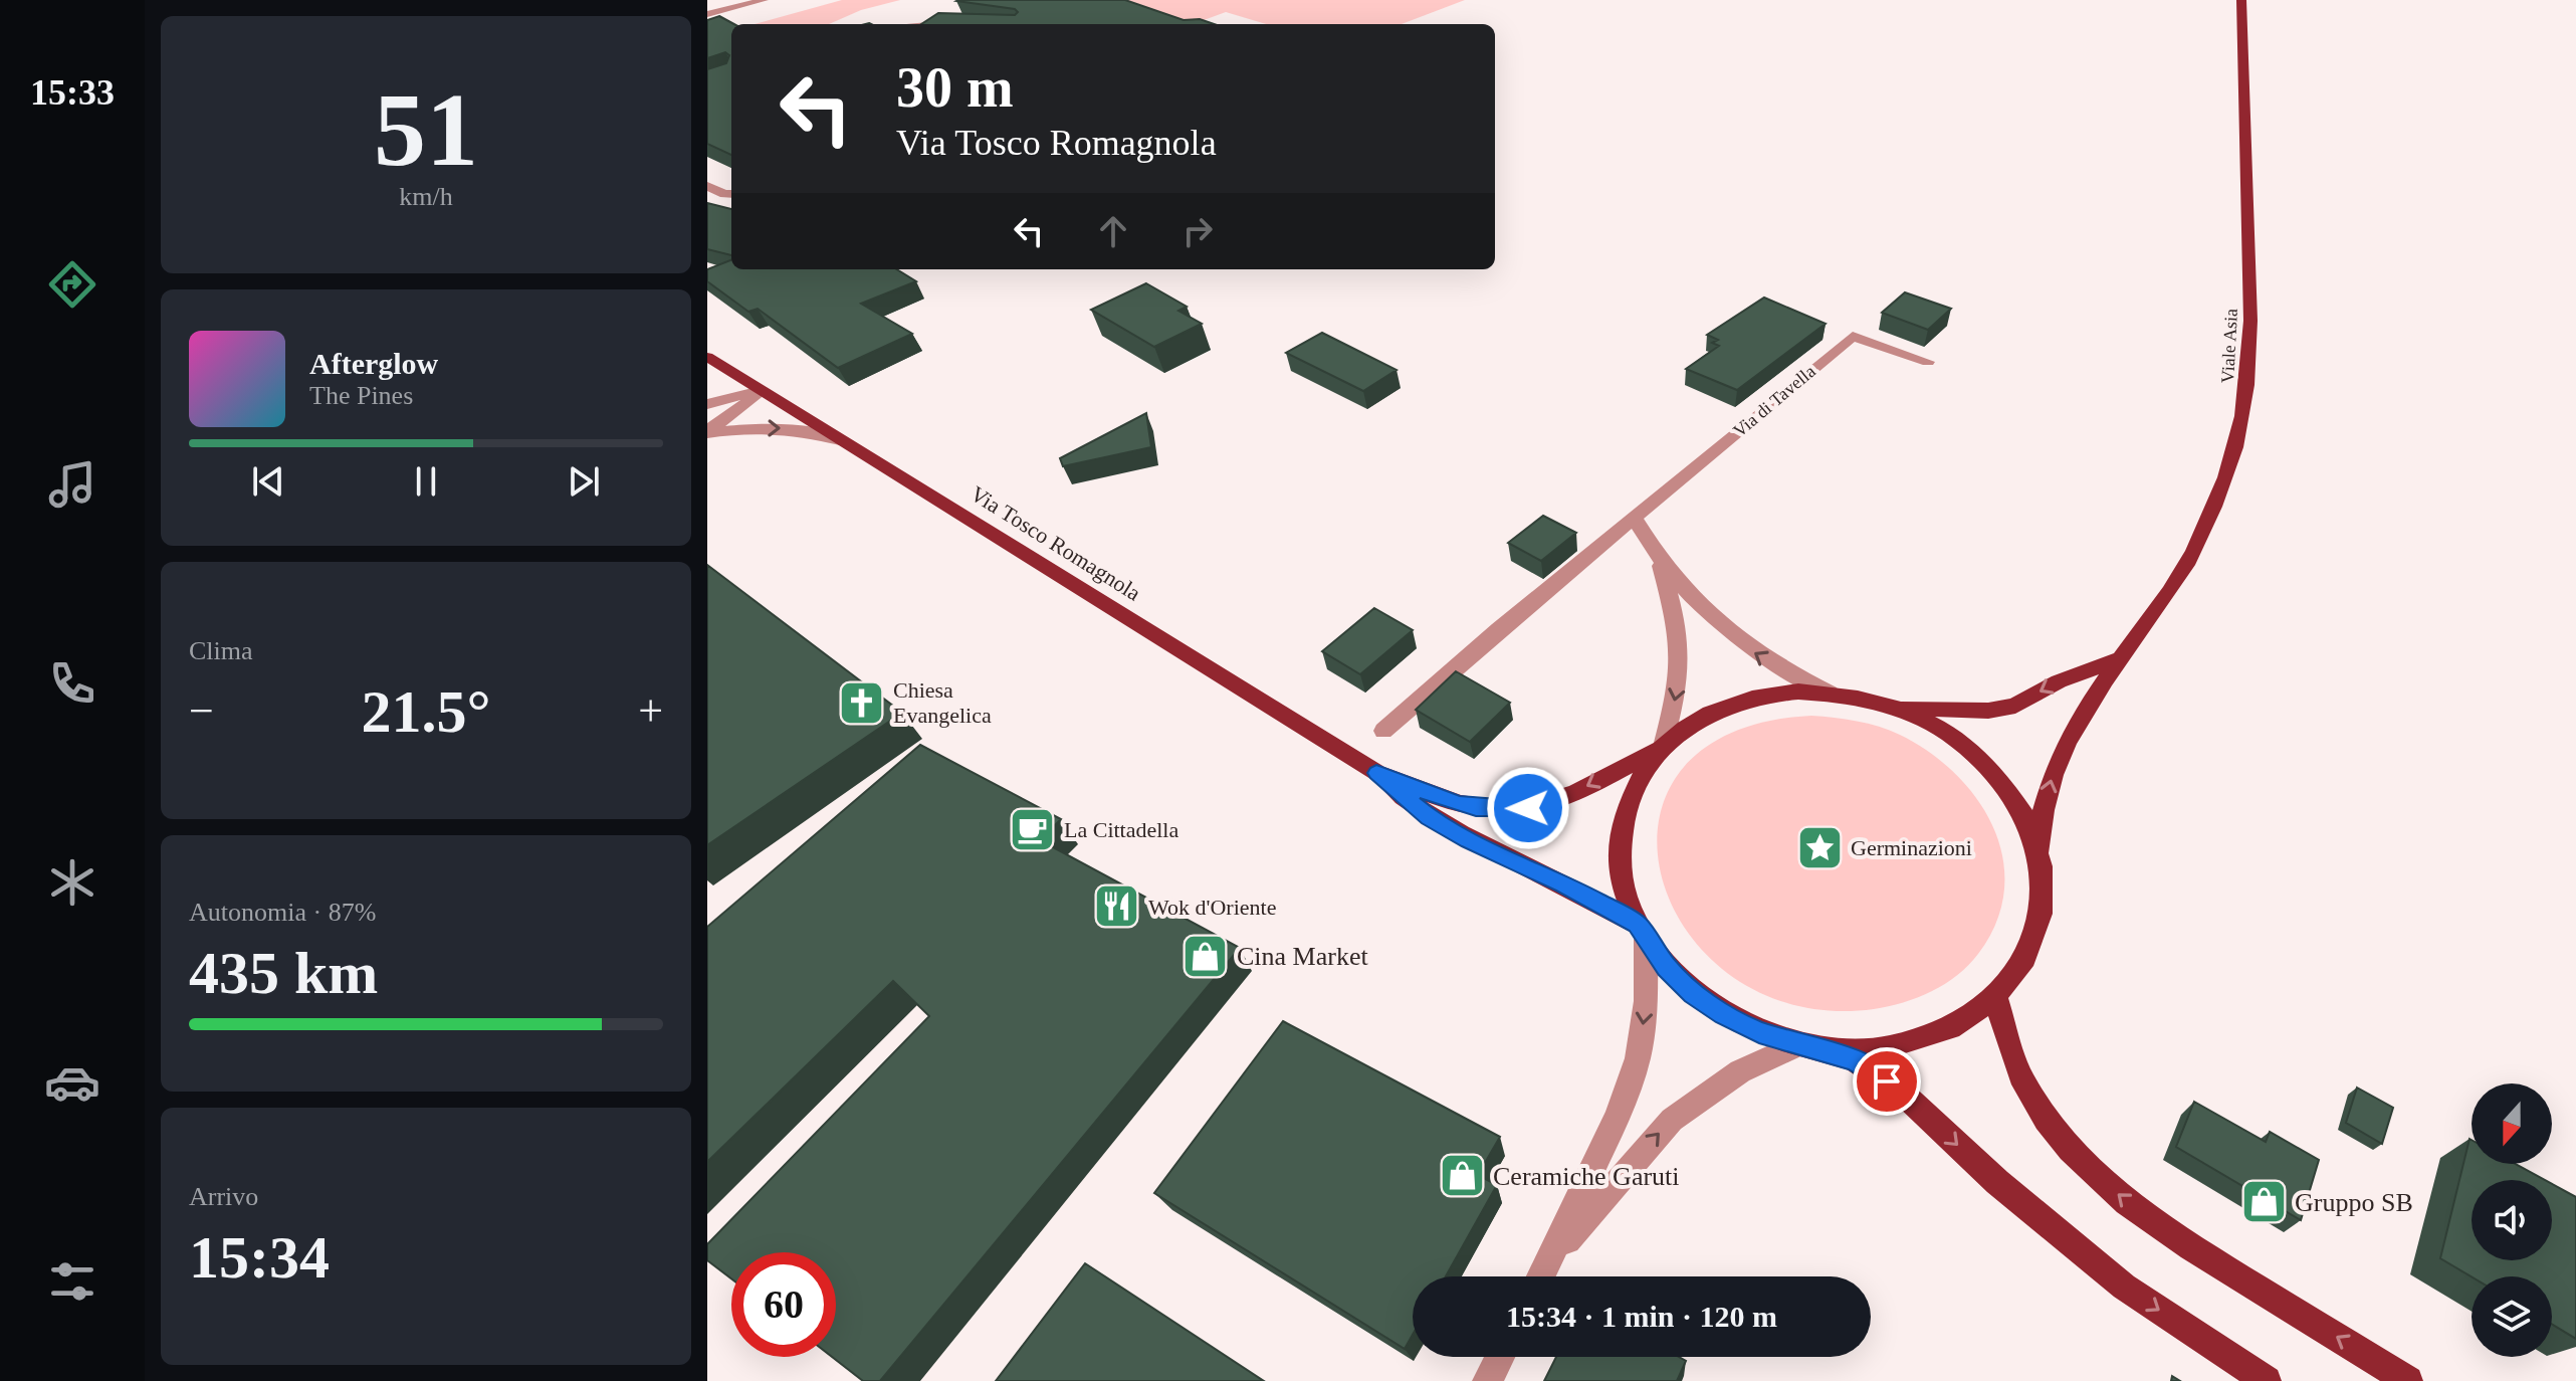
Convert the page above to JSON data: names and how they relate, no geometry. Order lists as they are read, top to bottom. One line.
{"streets":{"main road":["Viale Asia","Via Tosco Romagnola"],"street":["Via di Tavella"]},"places":{"church":["Chiesa Evangelica"],"cafe":["La Cittadella"],"place":["Germinazioni"],"restaurant":["Wok d'Oriente"],"shop":["Cina Market","Ceramiche Garuti","Gruppo SB"]},"north":"bottom","page":{"tabs":"15:33","tile":[["51","km/h"],"Clima",["Autonomia · 87%","435 km"],["Arrivo","15:34"]],"turn":["30 m","Via Tosco Romagnola"],"song":["Afterglow","The Pines"],"heat":["−","21.5°","+"],"limit":"60","trip":"15:34 · 1 min · 120 m"}}
